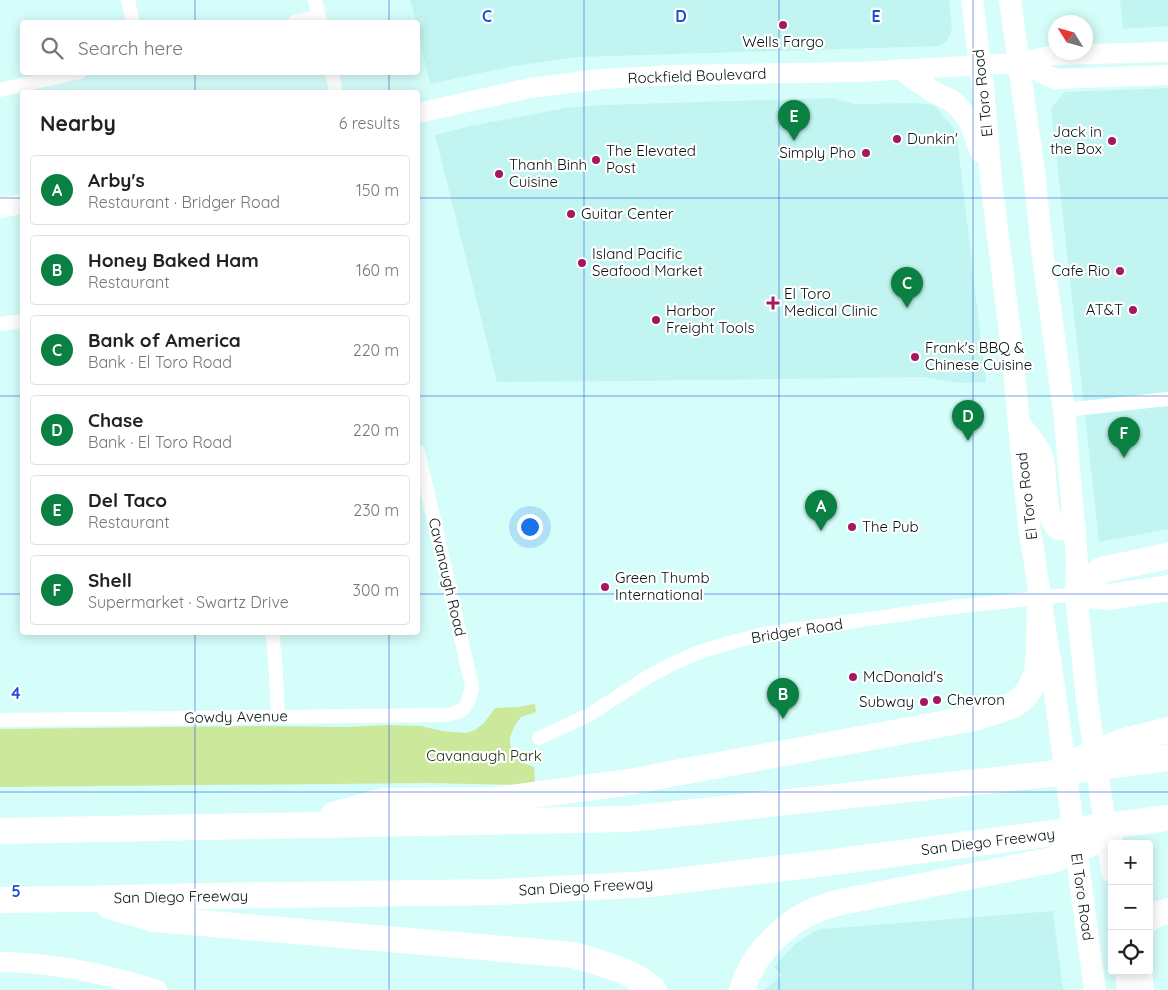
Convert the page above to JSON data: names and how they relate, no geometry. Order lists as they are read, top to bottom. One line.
{"streets":{"highway":["San Diego Freeway"],"main road":["Rockfield Boulevard","El Toro Road"],"street":["Cavanaugh Road","Bridger Road","Gowdy Avenue"]},"crossings":[["Rockfield Boulevard","El Toro Road"],["El Toro Road","Bridger Road"],["Cavanaugh Road","Gowdy Avenue"]],"parks":["Cavanaugh Park"],"places":{"other":["Wells Fargo","Dunkin'","Jack in the Box","Simply Pho","The Elevated Post","Thanh Binh Cuisine","Guitar Center","Island Pacific Seafood Market","Cafe Rio","AT&T","Harbor Freight Tools","Frank's BBQ & Chinese Cuisine","The Pub","Green Thumb International","McDonald's","Chevron","Subway"],"health":["El Toro Medical Clinic"]},"north":"top left","page":{"search":"Search here","heading":["Nearby","6 results"],"pins":["E","C","D","F","A","B"],"list":[{"mark":"A","name":"Arby's","note":"Restaurant · Bridger Road","value":"150 m"},{"mark":"B","name":"Honey Baked Ham","note":"Restaurant","value":"160 m"},{"mark":"C","name":"Bank of America","note":"Bank · El Toro Road","value":"220 m"},{"mark":"D","name":"Chase","note":"Bank · El Toro Road","value":"220 m"},{"mark":"E","name":"Del Taco","note":"Restaurant","value":"230 m"},{"mark":"F","name":"Shell","note":"Supermarket · Swartz Drive","value":"300 m"}],"map_buttons":["+","−"]},"grid":{"columns":["C","D","E"],"rows":["4","5"]}}
